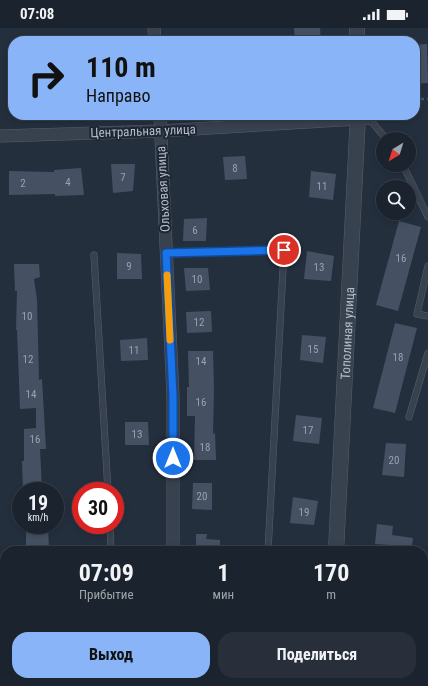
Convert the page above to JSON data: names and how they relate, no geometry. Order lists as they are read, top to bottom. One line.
{"streets":{"street":["Центральная улица","Ольховая улица","Тополиная улица"]},"crossings":[["Центральная улица","Ольховая улица"]],"house_numbers":["8","7","4","2","11","6","16","9","13","10","10","12","15","11","18","12","14","14","16","17","13","16","18","20","20","19"],"north":"bottom left","page":{"status":"07:08","turn":["110 m","Направо"],"speed":"19 km/h","limit":"30","eta":["07:09","Прибытие","1","мин","170","m"],"buttons":["Выход","Поделиться"]}}
